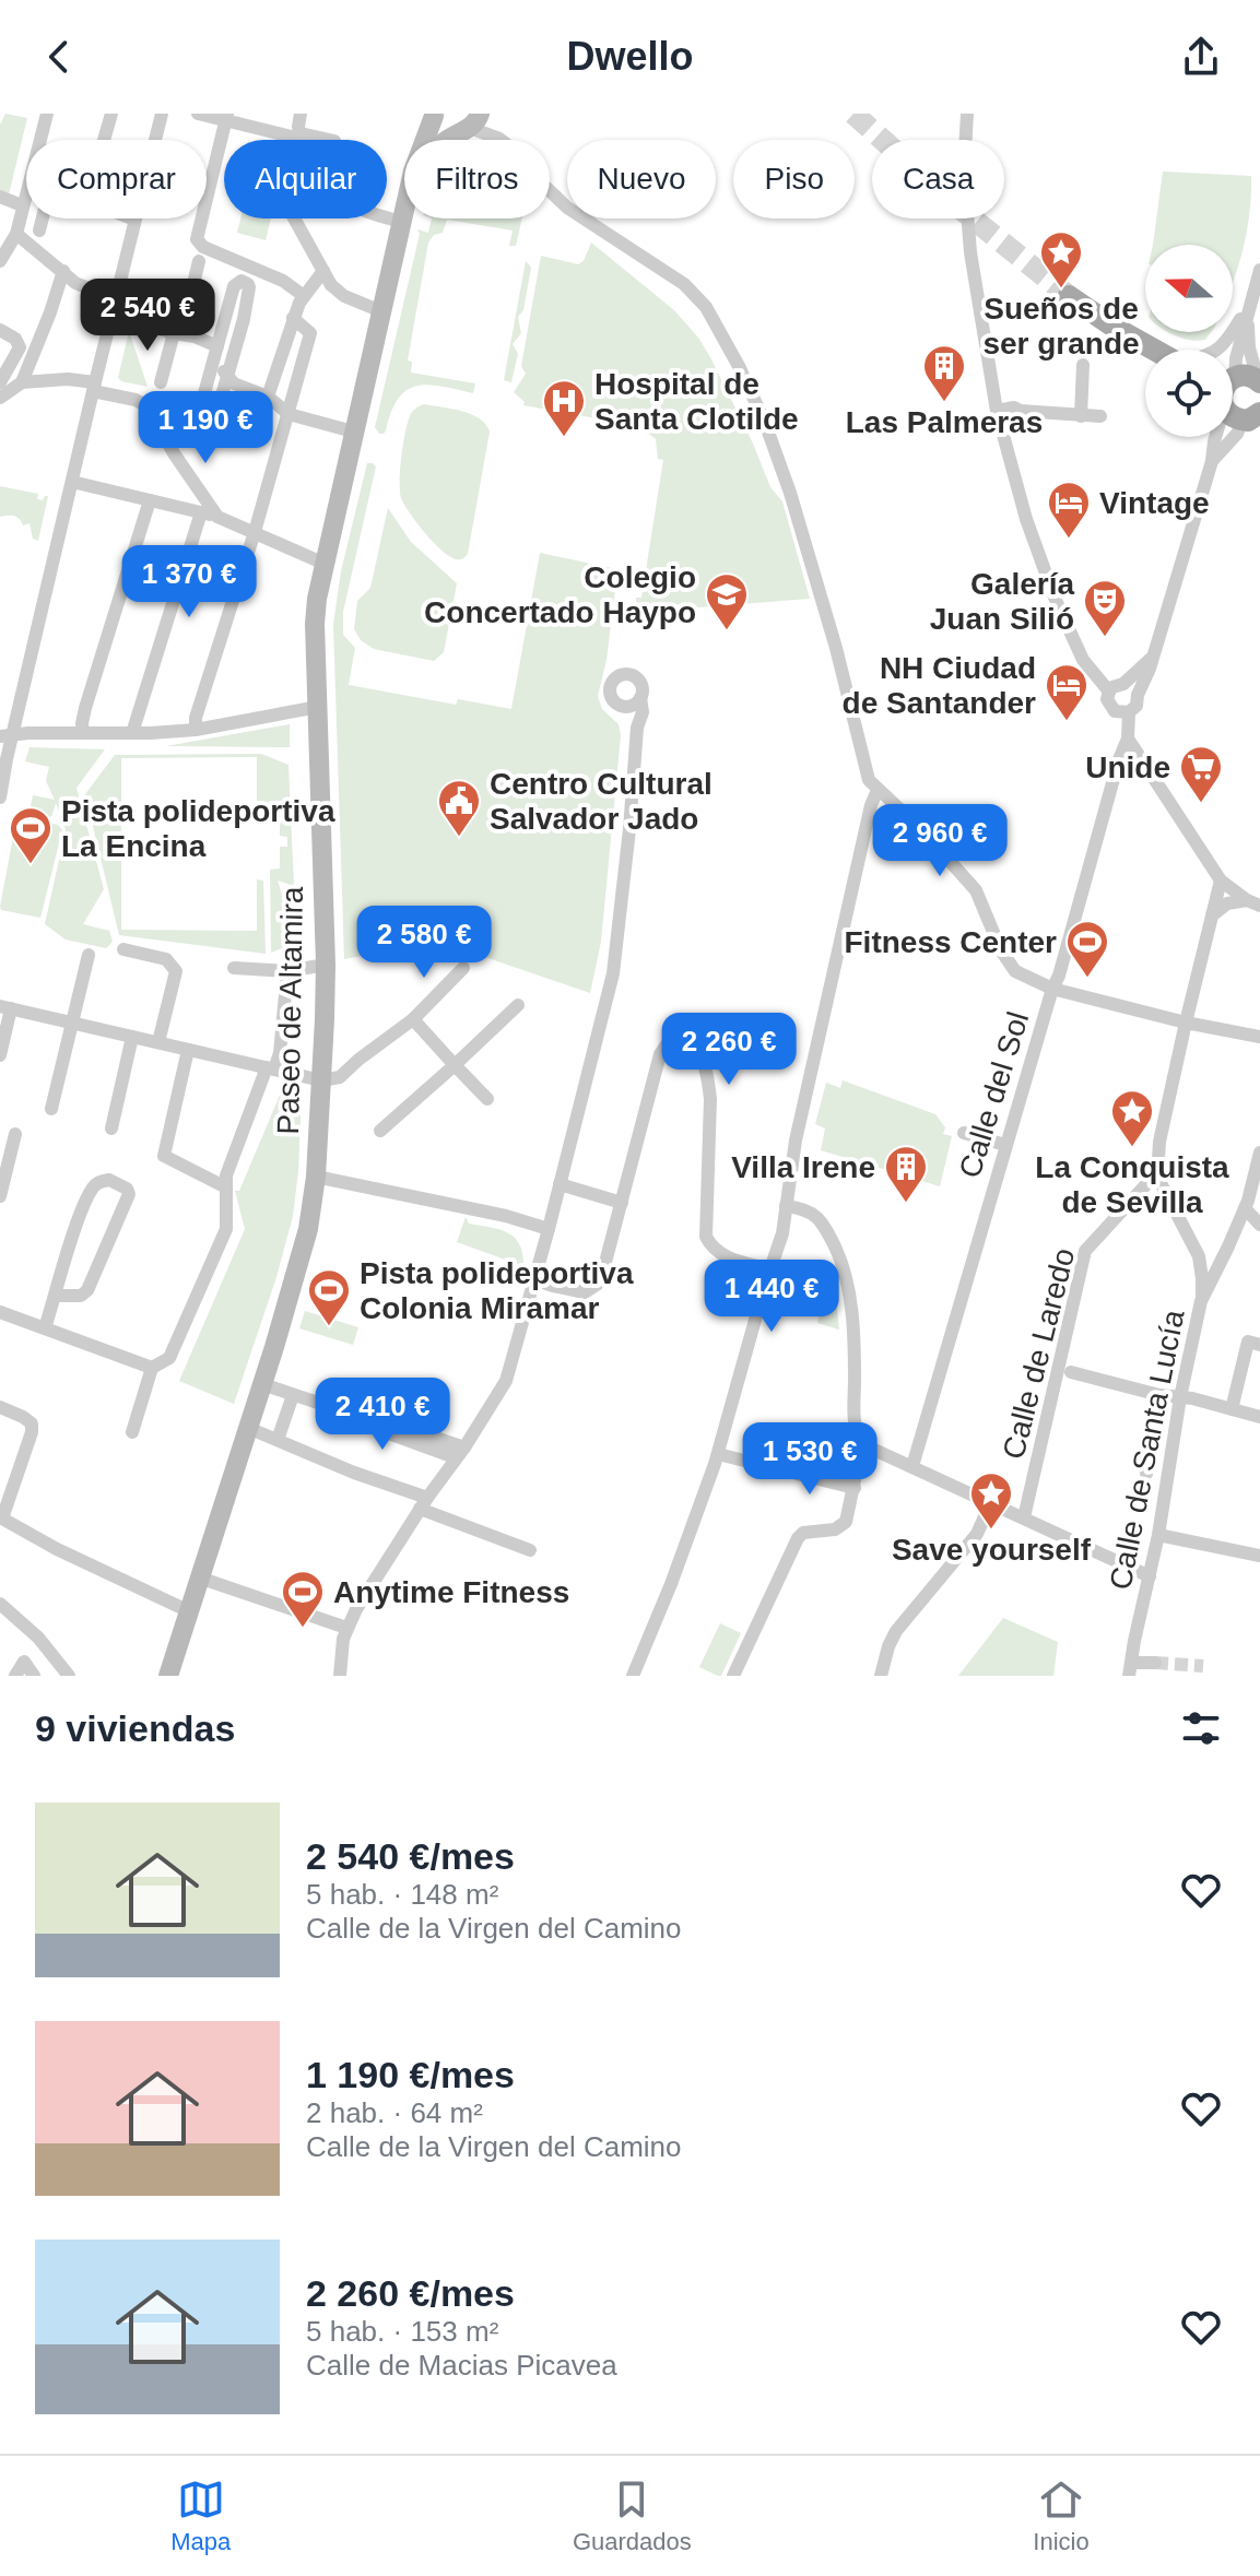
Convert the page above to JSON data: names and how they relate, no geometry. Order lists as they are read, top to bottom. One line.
{"streets":{"main road":["Paseo de Altamira"],"street":["Calle del Sol","Calle de Laredo","Calle de Santa Lucía"]},"places":{"place":["Sueños de ser grande","La Conquista de Sevilla","Save yourself"],"building":["Las Palmeras","Villa Irene"],"hospital":["Hospital de Santa Clotilde"],"hotel":["Vintage","NH Ciudad de Santander"],"school or university":["Colegio Concertado Haypo"],"theatre":["Galería Juan Silió"],"supermarket":["Unide"],"public building":["Centro Cultural Salvador Jado"],"sports":["Pista polideportiva La Encina","Fitness Center","Pista polideportiva Colonia Miramar","Anytime Fitness"]},"north":"left","page":{"header":"Dwello","chip":["Comprar","Alquilar","Filtros","Nuevo","Piso","Casa"],"price":["2 540 €","1 190 €","1 370 €","2 960 €","2 580 €","2 260 €","1 440 €","2 410 €","1 530 €"],"heading":"9 viviendas","list":[{"name":"2 540 €/mes","note":"5 hab. · 148 m² · Calle de la Virgen del Camino"},{"name":"1 190 €/mes","note":"2 hab. · 64 m² · Calle de la Virgen del Camino"},{"name":"2 260 €/mes","note":"5 hab. · 153 m² · Calle de Macias Picavea"}],"tabs":["Mapa","Guardados","Inicio"]}}
